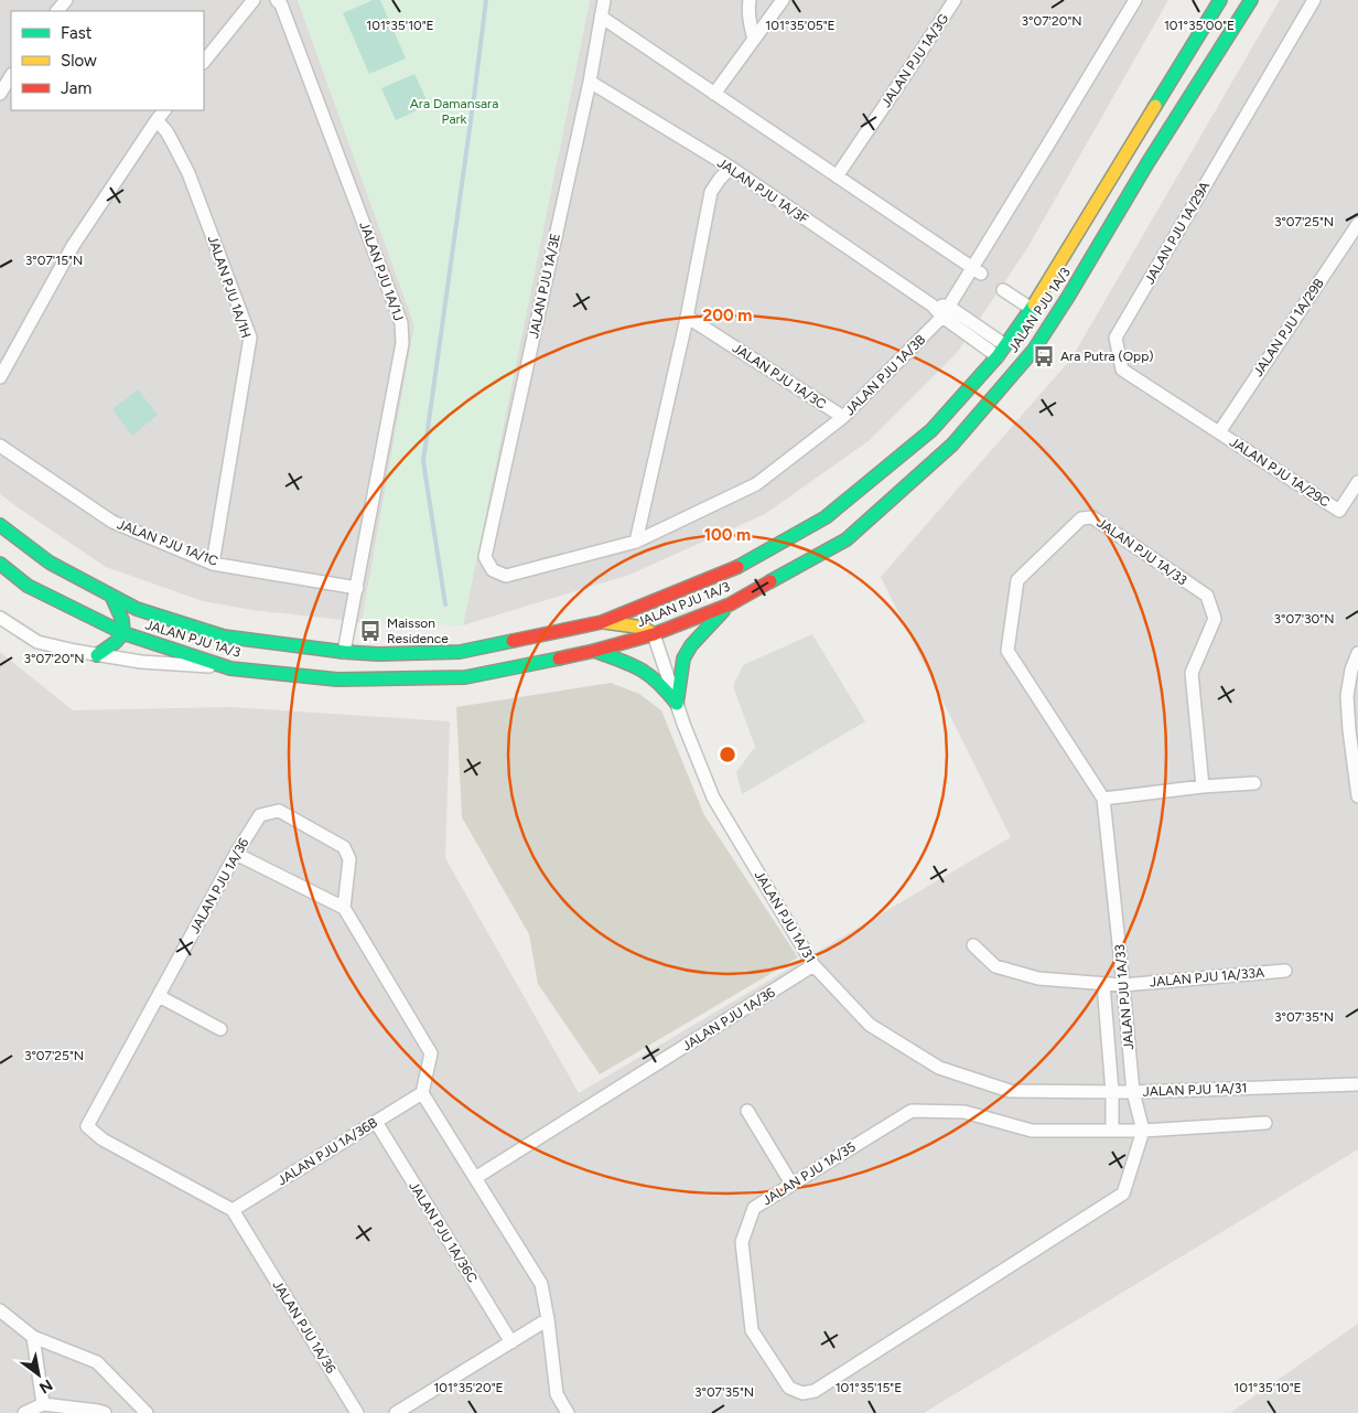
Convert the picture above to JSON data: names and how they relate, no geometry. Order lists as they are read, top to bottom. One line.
{"streets":{"street":["JALAN PJU 1A/3G","JALAN PJU 1A/3F","JALAN PJU 1A/29A","JALAN PJU 1A/1J","JALAN PJU 1A/3E","JALAN PJU 1A/1H","JALAN PJU 1A/3","JALAN PJU 1A/29B","JALAN PJU 1A/3B","JALAN PJU 1A/3C","JALAN PJU 1A/29C","JALAN PJU 1A/1C","JALAN PJU 1A/33","JALAN PJU 1A/36","JALAN PJU 1A/31","JALAN PJU 1A/33A","JALAN PJU 1A/36B","JALAN PJU 1A/35","JALAN PJU 1A/36C"]},"crossings":[["JALAN PJU 1A/3F","JALAN PJU 1A/3E"],["JALAN PJU 1A/3F","JALAN PJU 1A/3"],["JALAN PJU 1A/3F","JALAN PJU 1A/3B"],["JALAN PJU 1A/29A","JALAN PJU 1A/29B"],["JALAN PJU 1A/29A","JALAN PJU 1A/29C"],["JALAN PJU 1A/1J","JALAN PJU 1A/3"],["JALAN PJU 1A/1J","JALAN PJU 1A/1C"],["JALAN PJU 1A/3E","JALAN PJU 1A/3B"],["JALAN PJU 1A/1H","JALAN PJU 1A/1C"],["JALAN PJU 1A/3","JALAN PJU 1A/31"],["JALAN PJU 1A/29B","JALAN PJU 1A/29C"],["JALAN PJU 1A/3B","JALAN PJU 1A/3C"],["JALAN PJU 1A/33","JALAN PJU 1A/31"],["JALAN PJU 1A/33","JALAN PJU 1A/33A"],["JALAN PJU 1A/33","JALAN PJU 1A/35"],["JALAN PJU 1A/36","JALAN PJU 1A/31"],["JALAN PJU 1A/36","JALAN PJU 1A/36B"],["JALAN PJU 1A/36B","JALAN PJU 1A/36C"]],"parks":["Ara Damansara Park"],"places":{"bus stop":["Ara Putra (Opp)","Maisson Residence"]},"legend":["Fast","Slow","Jam"],"north":"bottom right","coordinates":["3°07'20\"N","101°35'10\"E","101°35'05\"E","101°35'00\"E","3°07'25\"N","3°07'15\"N","3°07'30\"N","3°07'35\"N","101°35'20\"E","101°35'15\"E"],"rings":["200 m","100 m"]}
